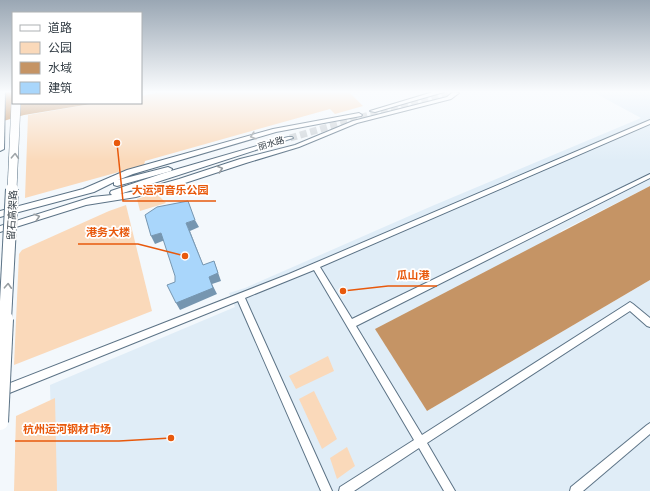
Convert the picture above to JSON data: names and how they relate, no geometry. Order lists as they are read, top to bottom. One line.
{"streets":{"highway":["留石高架路"],"street":["丽水路"]},"one_way":["留石高架路"],"places":["大运河音乐公园","港务大楼","瓜山港","杭州运河钢材市场"],"legend":["道路","公园","水域","建筑"]}
